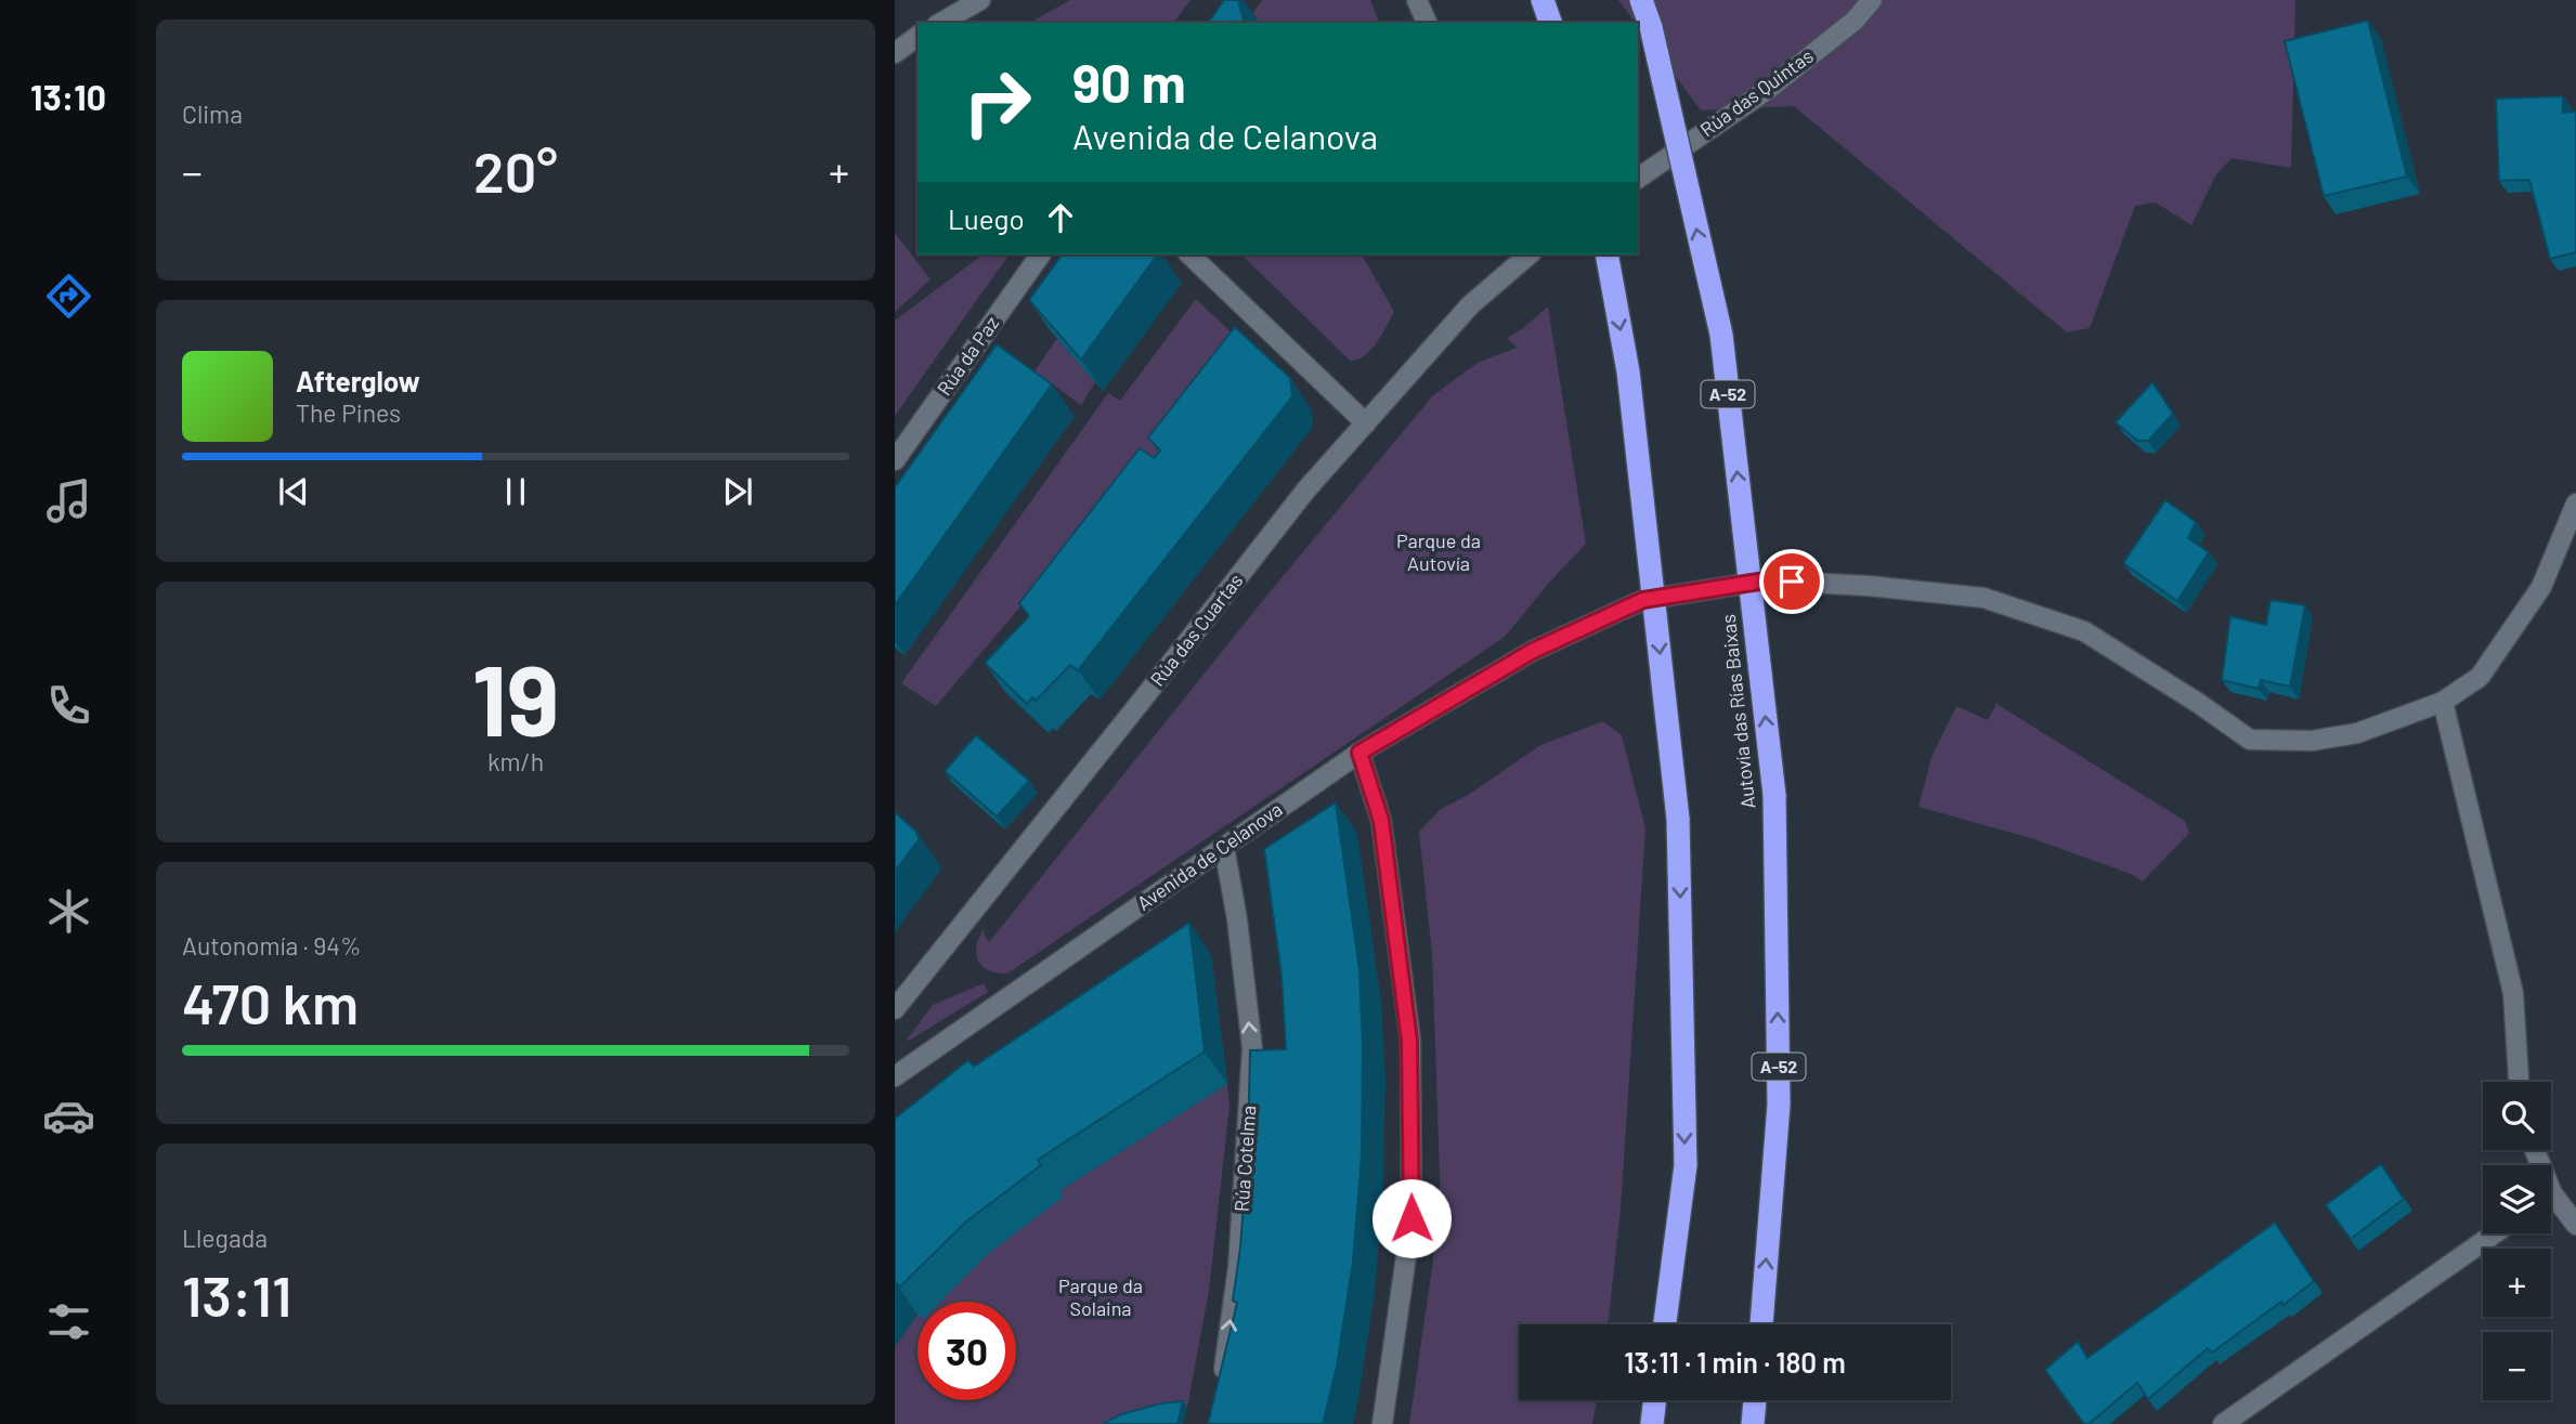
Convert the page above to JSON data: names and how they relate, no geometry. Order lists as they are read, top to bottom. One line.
{"streets":{"highway":["A-52","Autovía das Rías Baixas"],"street":["Rúa das Quintas","Rúa da Paz","Rúa das Cuartas","Avenida de Celanova","Rúa Cotelma"]},"crossings":[["Avenida de Celanova","Rúa Cotelma"]],"parks":["Parque da Autovía","Parque da Solaina"],"page":{"tabs":"13:10","tile":["Clima",["19","km/h"],["Autonomía · 94%","470 km"],["Llegada","13:11"]],"turn":["90 m","Avenida de Celanova"],"heat":["−","20°","+"],"then":"Luego","song":["Afterglow","The Pines"],"map_buttons":["+","−"],"limit":"30","trip":"13:11 · 1 min · 180 m"}}
